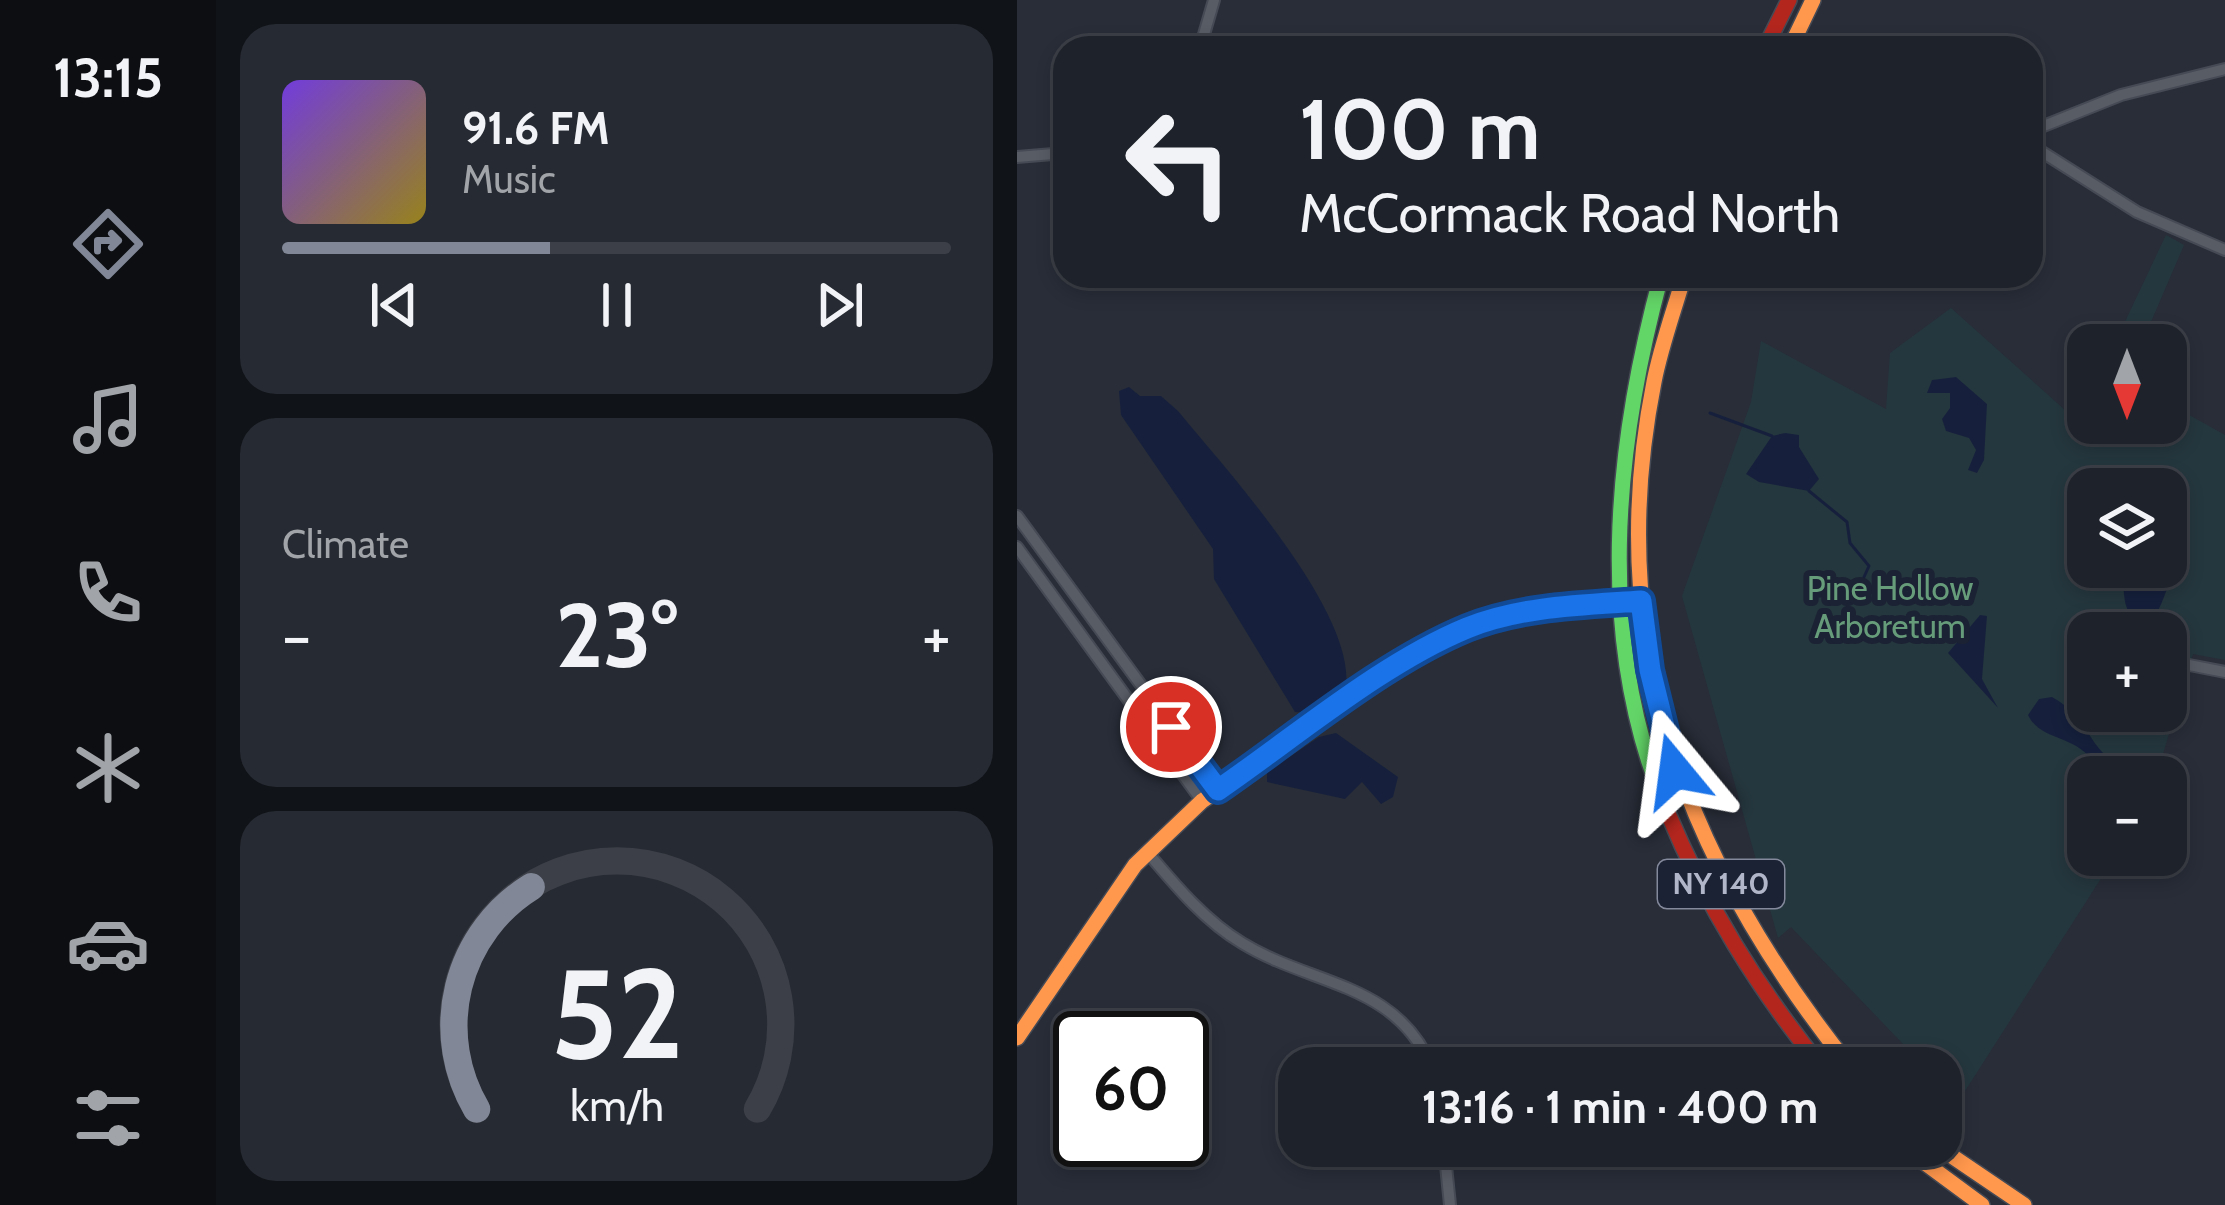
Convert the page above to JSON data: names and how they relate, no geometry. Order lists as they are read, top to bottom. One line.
{"streets":{"main road":["NY 140"]},"parks":["Pine Hollow Arboretum"],"north":"bottom","page":{"tabs":"13:15","turn":["100 m","McCormack Road North"],"song":["91.6 FM","Music"],"map_buttons":["+","−"],"tile":"Climate","heat":["−","23°","+"],"limit":"60","trip":"13:16 · 1 min · 400 m","gauge":["52","km/h"]}}
